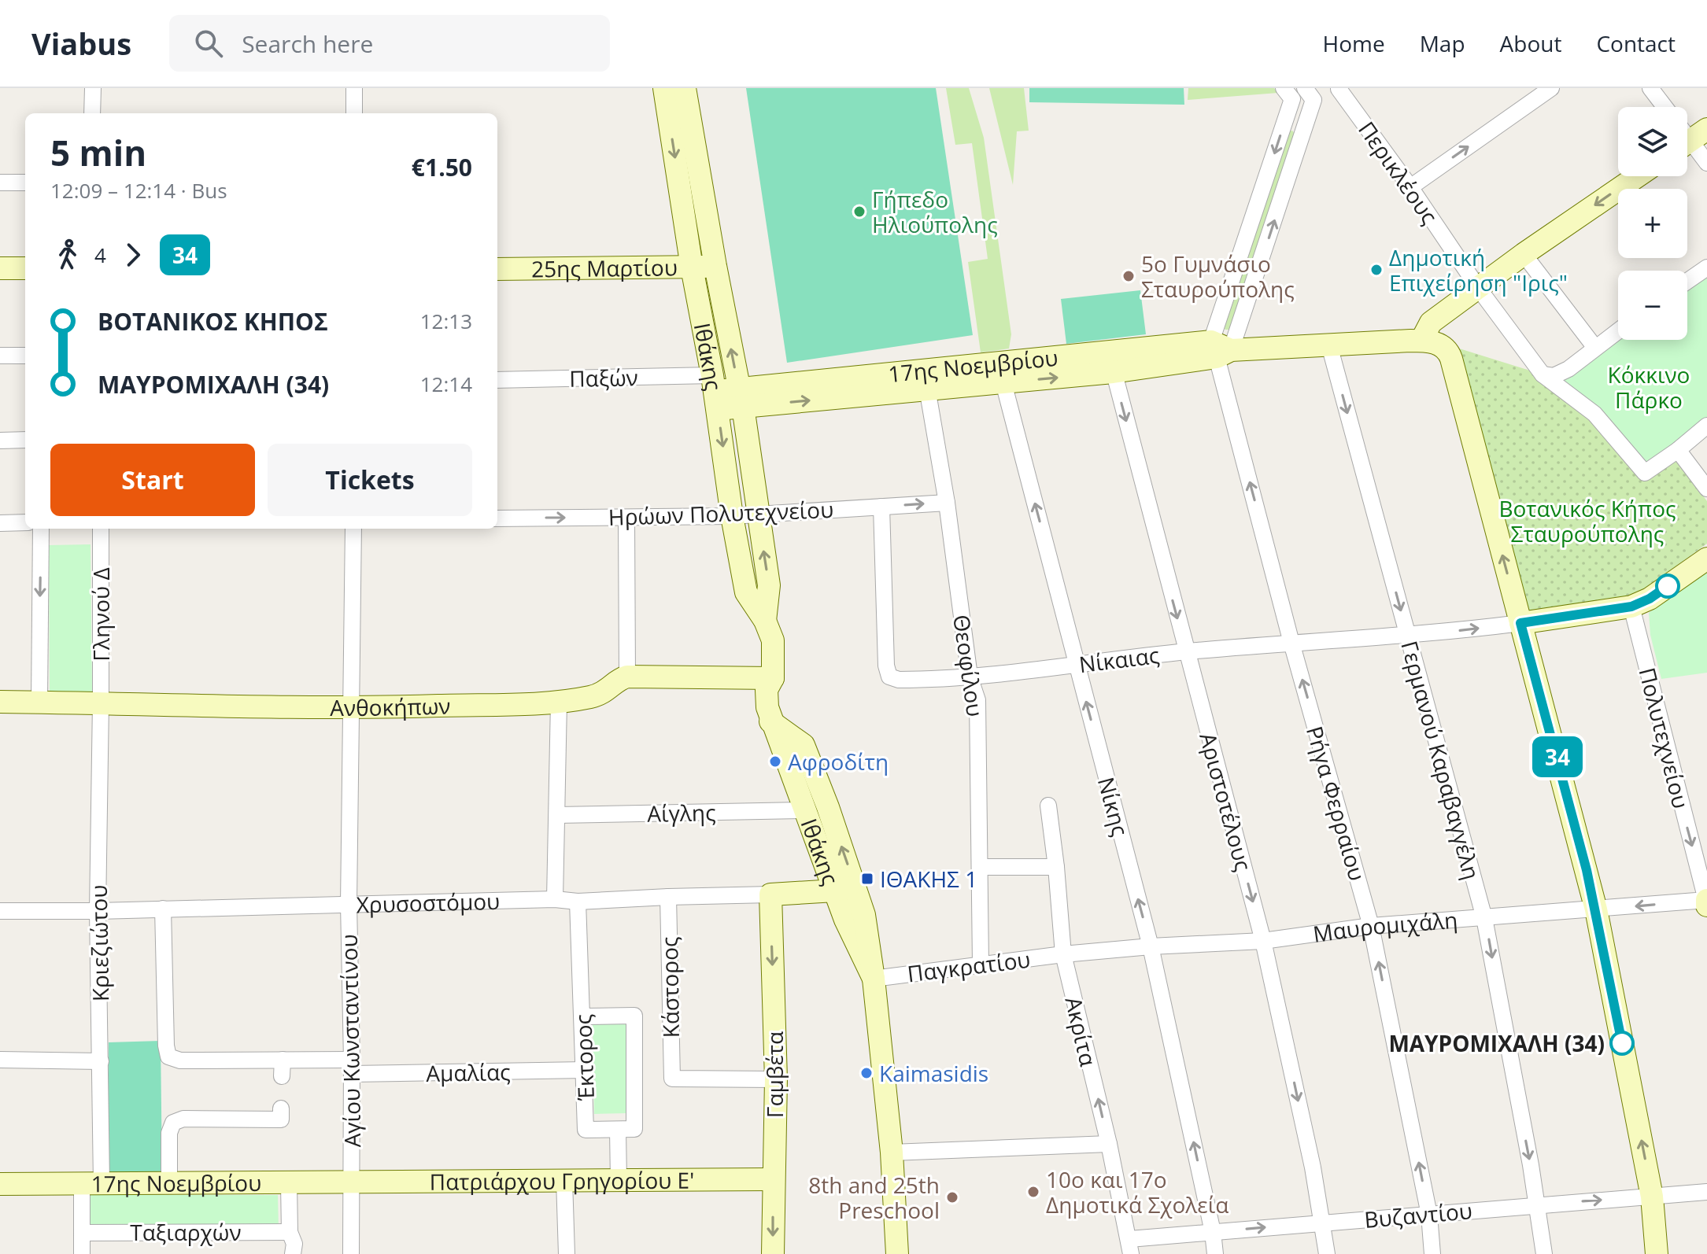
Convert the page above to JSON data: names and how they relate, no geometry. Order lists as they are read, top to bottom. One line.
{"streets":{"street":["Περικλέους","25ης Μαρτίου","Ιθάκης","17ης Νοεμβρίου","Παξών","Ηρώων Πολυτεχνείου","Γληνού Δ","Νίκαιας","Θεοφίλου","Ανθοκήπων","Πολυτεχνείου","Γερμανού Καραβαγγέλη","Αριστοτέλους","Ρήγα Φερραίου","Νίκης","Αίγλης","Χρυσοστόμου","Μαυρομιχάλη","Κριεζιώτου","Παγκρατίου","Κάστορος","Ακρίτα","Αγίου Κωνσταντίνου","Έκτορος","Αμαλίας","Γαμβέτα","Πατριάρχου Γρηγορίου Ε'","Βυζαντίου","Ταξιαρχών"]},"crossings":[["25ης Μαρτίου","Ιθάκης"],["Ιθάκης","17ης Νοεμβρίου"],["Ιθάκης","Παξών"],["Ιθάκης","Ηρώων Πολυτεχνείου"],["Ιθάκης","Αίγλης"],["Ιθάκης","Χρυσοστόμου"],["Ιθάκης","Παγκρατίου"],["17ης Νοεμβρίου","Παξών"],["17ης Νοεμβρίου","Θεοφίλου"],["17ης Νοεμβρίου","Γερμανού Καραβαγγέλη"],["17ης Νοεμβρίου","Αριστοτέλους"],["17ης Νοεμβρίου","Ρήγα Φερραίου"],["17ης Νοεμβρίου","Νίκης"],["17ης Νοεμβρίου","Κριεζιώτου"],["17ης Νοεμβρίου","Αγίου Κωνσταντίνου"],["17ης Νοεμβρίου","Πατριάρχου Γρηγορίου Ε'"],["Ηρώων Πολυτεχνείου","Νίκαιας"],["Ηρώων Πολυτεχνείου","Θεοφίλου"],["Γληνού Δ","Ανθοκήπων"],["Γληνού Δ","Κριεζιώτου"],["Νίκαιας","Θεοφίλου"],["Νίκαιας","Γερμανού Καραβαγγέλη"],["Νίκαιας","Αριστοτέλους"],["Νίκαιας","Ρήγα Φερραίου"],["Νίκαιας","Νίκης"],["Θεοφίλου","Παγκρατίου"],["Ανθοκήπων","Κριεζιώτου"],["Ανθοκήπων","Αγίου Κωνσταντίνου"],["Πολυτεχνείου","Μαυρομιχάλη"],["Γερμανού Καραβαγγέλη","Μαυρομιχάλη"],["Γερμανού Καραβαγγέλη","Βυζαντίου"],["Αριστοτέλους","Μαυρομιχάλη"],["Αριστοτέλους","Βυζαντίου"],["Ρήγα Φερραίου","Μαυρομιχάλη"],["Ρήγα Φερραίου","Βυζαντίου"],["Νίκης","Μαυρομιχάλη"],["Νίκης","Βυζαντίου"],["Χρυσοστόμου","Κριεζιώτου"],["Χρυσοστόμου","Κάστορος"],["Χρυσοστόμου","Αγίου Κωνσταντίνου"],["Χρυσοστόμου","Έκτορος"],["Χρυσοστόμου","Αμαλίας"],["Χρυσοστόμου","Γαμβέτα"],["Μαυρομιχάλη","Παγκρατίου"],["Μαυρομιχάλη","Ακρίτα"],["Κριεζιώτου","Ταξιαρχών"],["Παγκρατίου","Ακρίτα"],["Κάστορος","Γαμβέτα"],["Ακρίτα","Βυζαντίου"],["Αγίου Κωνσταντίνου","Αμαλίας"],["Αγίου Κωνσταντίνου","Πατριάρχου Γρηγορίου Ε'"],["Έκτορος","Αμαλίας"],["Γαμβέτα","Πατριάρχου Γρηγορίου Ε'"]],"one_way":["Ηρώων Πολυτεχνείου","Αριστοτέλους","Ρήγα Φερραίου","Νίκης","Ακρίτα","Γαμβέτα","Βυζαντίου"],"parks":["Κόκκινο Πάρκο","Βοτανικός Κήπος Σταυρούπολης"],"places":{"other":["Γήπεδο Ηλιούπολης","Δημοτική Επιχείρηση \"Ιρις\"","5ο Γυμνάσιο Σταυρούπολης","Αφροδίτη","ΜΑΥΡΟΜΙΧΑΛΗ (34)","Kaimasidis","10ο και 17ο Δημοτικά Σχολεία","8th and 25th Preschool"],"transit":["ΙΘΑΚΗΣ 1"]},"lines":["bus line 34"],"page":{"header":"Viabus","search":"Search here","nav":["Home","Map","About","Contact"],"on_map":"34","map_buttons":["+","−"],"heading":["5 min","12:09 – 12:14 · Bus","€1.50"],"legs":["4","34"],"list":[{"name":"ΒΟΤΑΝΙΚΟΣ ΚΗΠΟΣ","value":"12:13"},{"name":"ΜΑΥΡΟΜΙΧΑΛΗ (34)","value":"12:14"}],"buttons":["Start","Tickets"]}}
